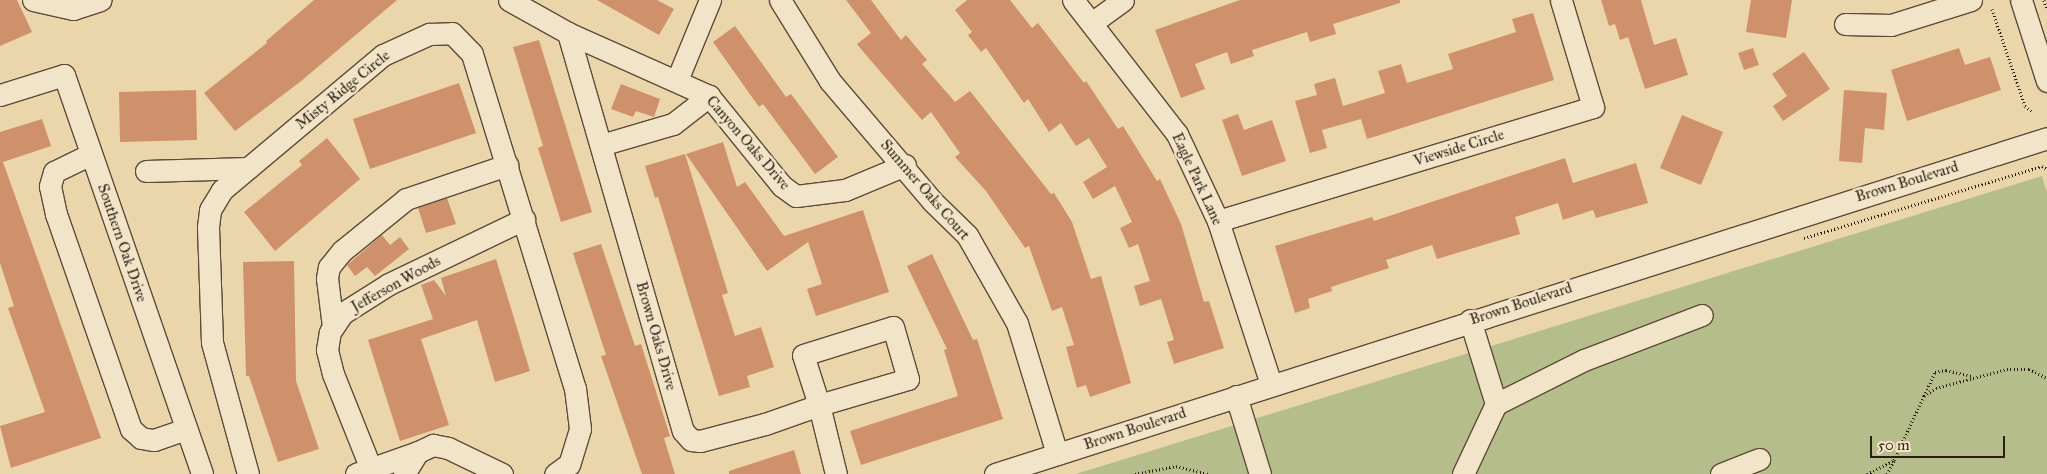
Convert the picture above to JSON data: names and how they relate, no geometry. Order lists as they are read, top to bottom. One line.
{"streets":{"street":["Misty Ridge Circle","Canyon Oaks Drive","Viewside Circle","Eagle Park Lane","Brown Boulevard","Summer Oaks Court","Southern Oak Drive","Jefferson Woods","Brown Oaks Drive"]},"crossings":[["Misty Ridge Circle","Jefferson Woods"],["Canyon Oaks Drive","Summer Oaks Court"],["Canyon Oaks Drive","Brown Oaks Drive"],["Viewside Circle","Eagle Park Lane"],["Eagle Park Lane","Brown Boulevard"],["Brown Boulevard","Summer Oaks Court"]],"scale_bar":"50 m"}
